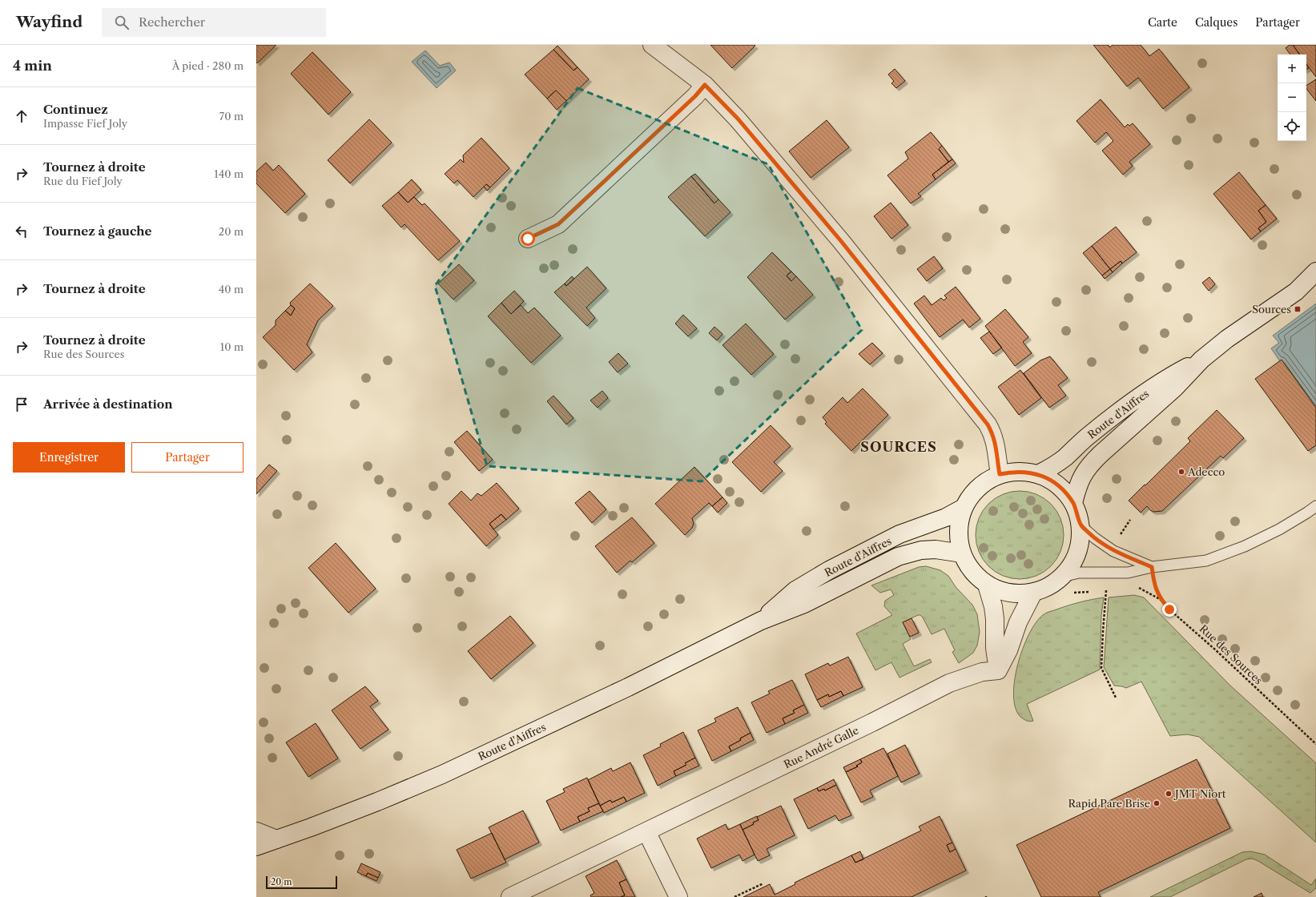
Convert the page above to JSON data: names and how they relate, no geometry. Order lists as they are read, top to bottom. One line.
{"streets":{"main road":["Route d'Aiffres","Rue André Galle"],"path":["Rue des Sources"]},"districts":["SOURCES"],"places":{"transit":["Sources"],"other":["Adecco","JMT Niort","Rapid Pare Brise"]},"scale_bar":"20 m","page":{"header":"Wayfind","search":"Rechercher","nav":["Carte","Calques","Partager"],"heading":["4 min","À pied · 280 m"],"map_buttons":["+","−"],"list":[["Continuez","Impasse Fief Joly","70 m"],["Tournez à droite","Rue du Fief Joly","140 m"],["Tournez à gauche","20 m"],["Tournez à droite","40 m"],["Tournez à droite","Rue des Sources","10 m"],"Arrivée à destination"],"buttons":["Enregistrer","Partager"],"scale":"20 m"}}
